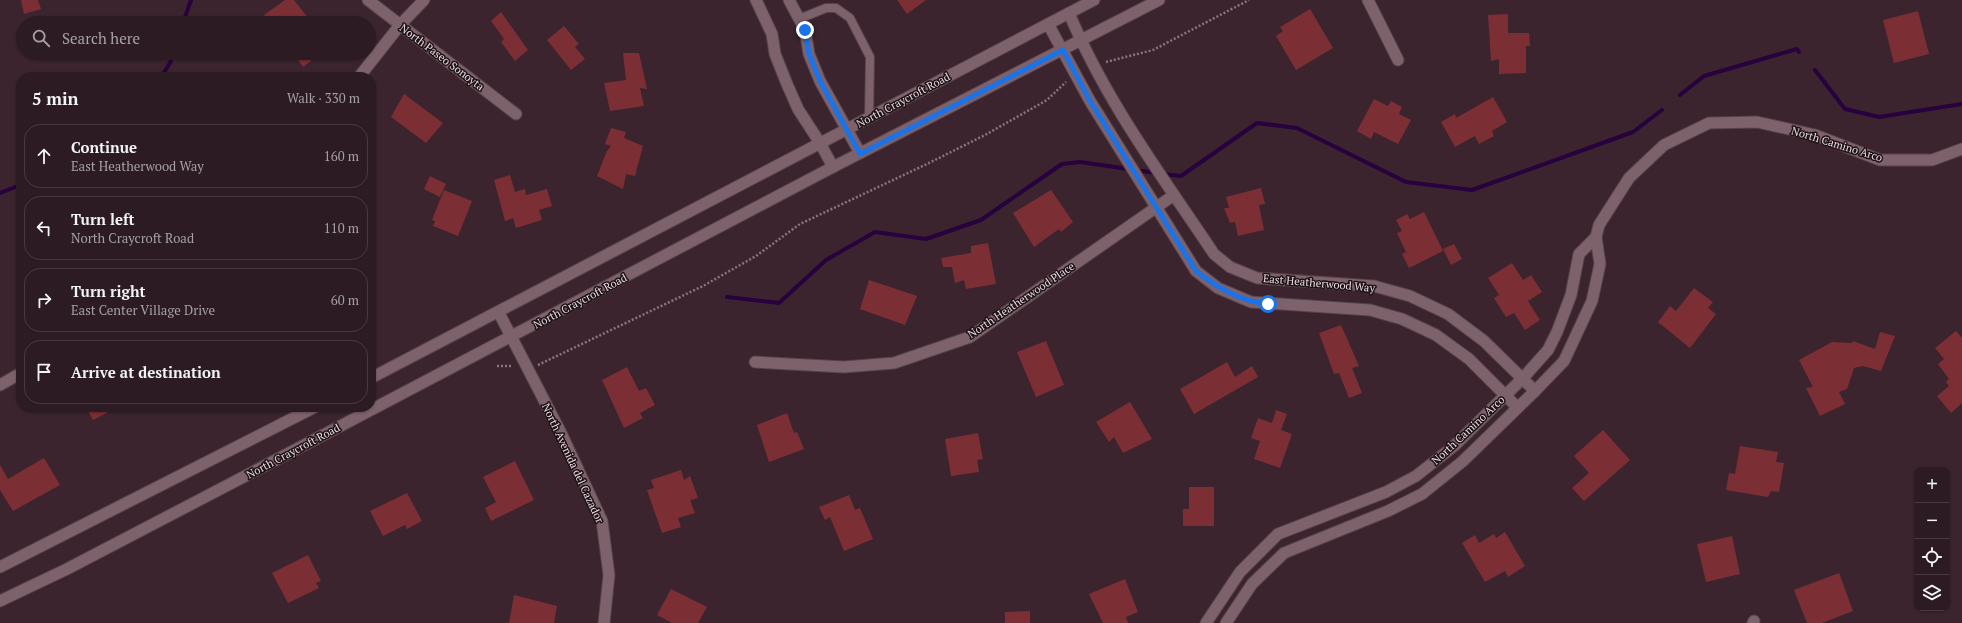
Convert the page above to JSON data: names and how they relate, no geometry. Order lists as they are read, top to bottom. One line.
{"streets":{"street":["North Paseo Sonoyta","North Craycroft Road","North Camino Arco","East Heatherwood Way","North Heatherwood Place","North Avenida del Cazador"]},"crossings":[["North Craycroft Road","East Heatherwood Way"],["North Craycroft Road","North Avenida del Cazador"],["North Camino Arco","East Heatherwood Way"],["East Heatherwood Way","North Heatherwood Place"]],"page":{"search":"Search here","heading":["5 min","Walk · 330 m"],"list":[["Continue","East Heatherwood Way","160 m"],["Turn left","North Craycroft Road","110 m"],["Turn right","East Center Village Drive","60 m"],"Arrive at destination"],"map_buttons":["+","−"]}}
